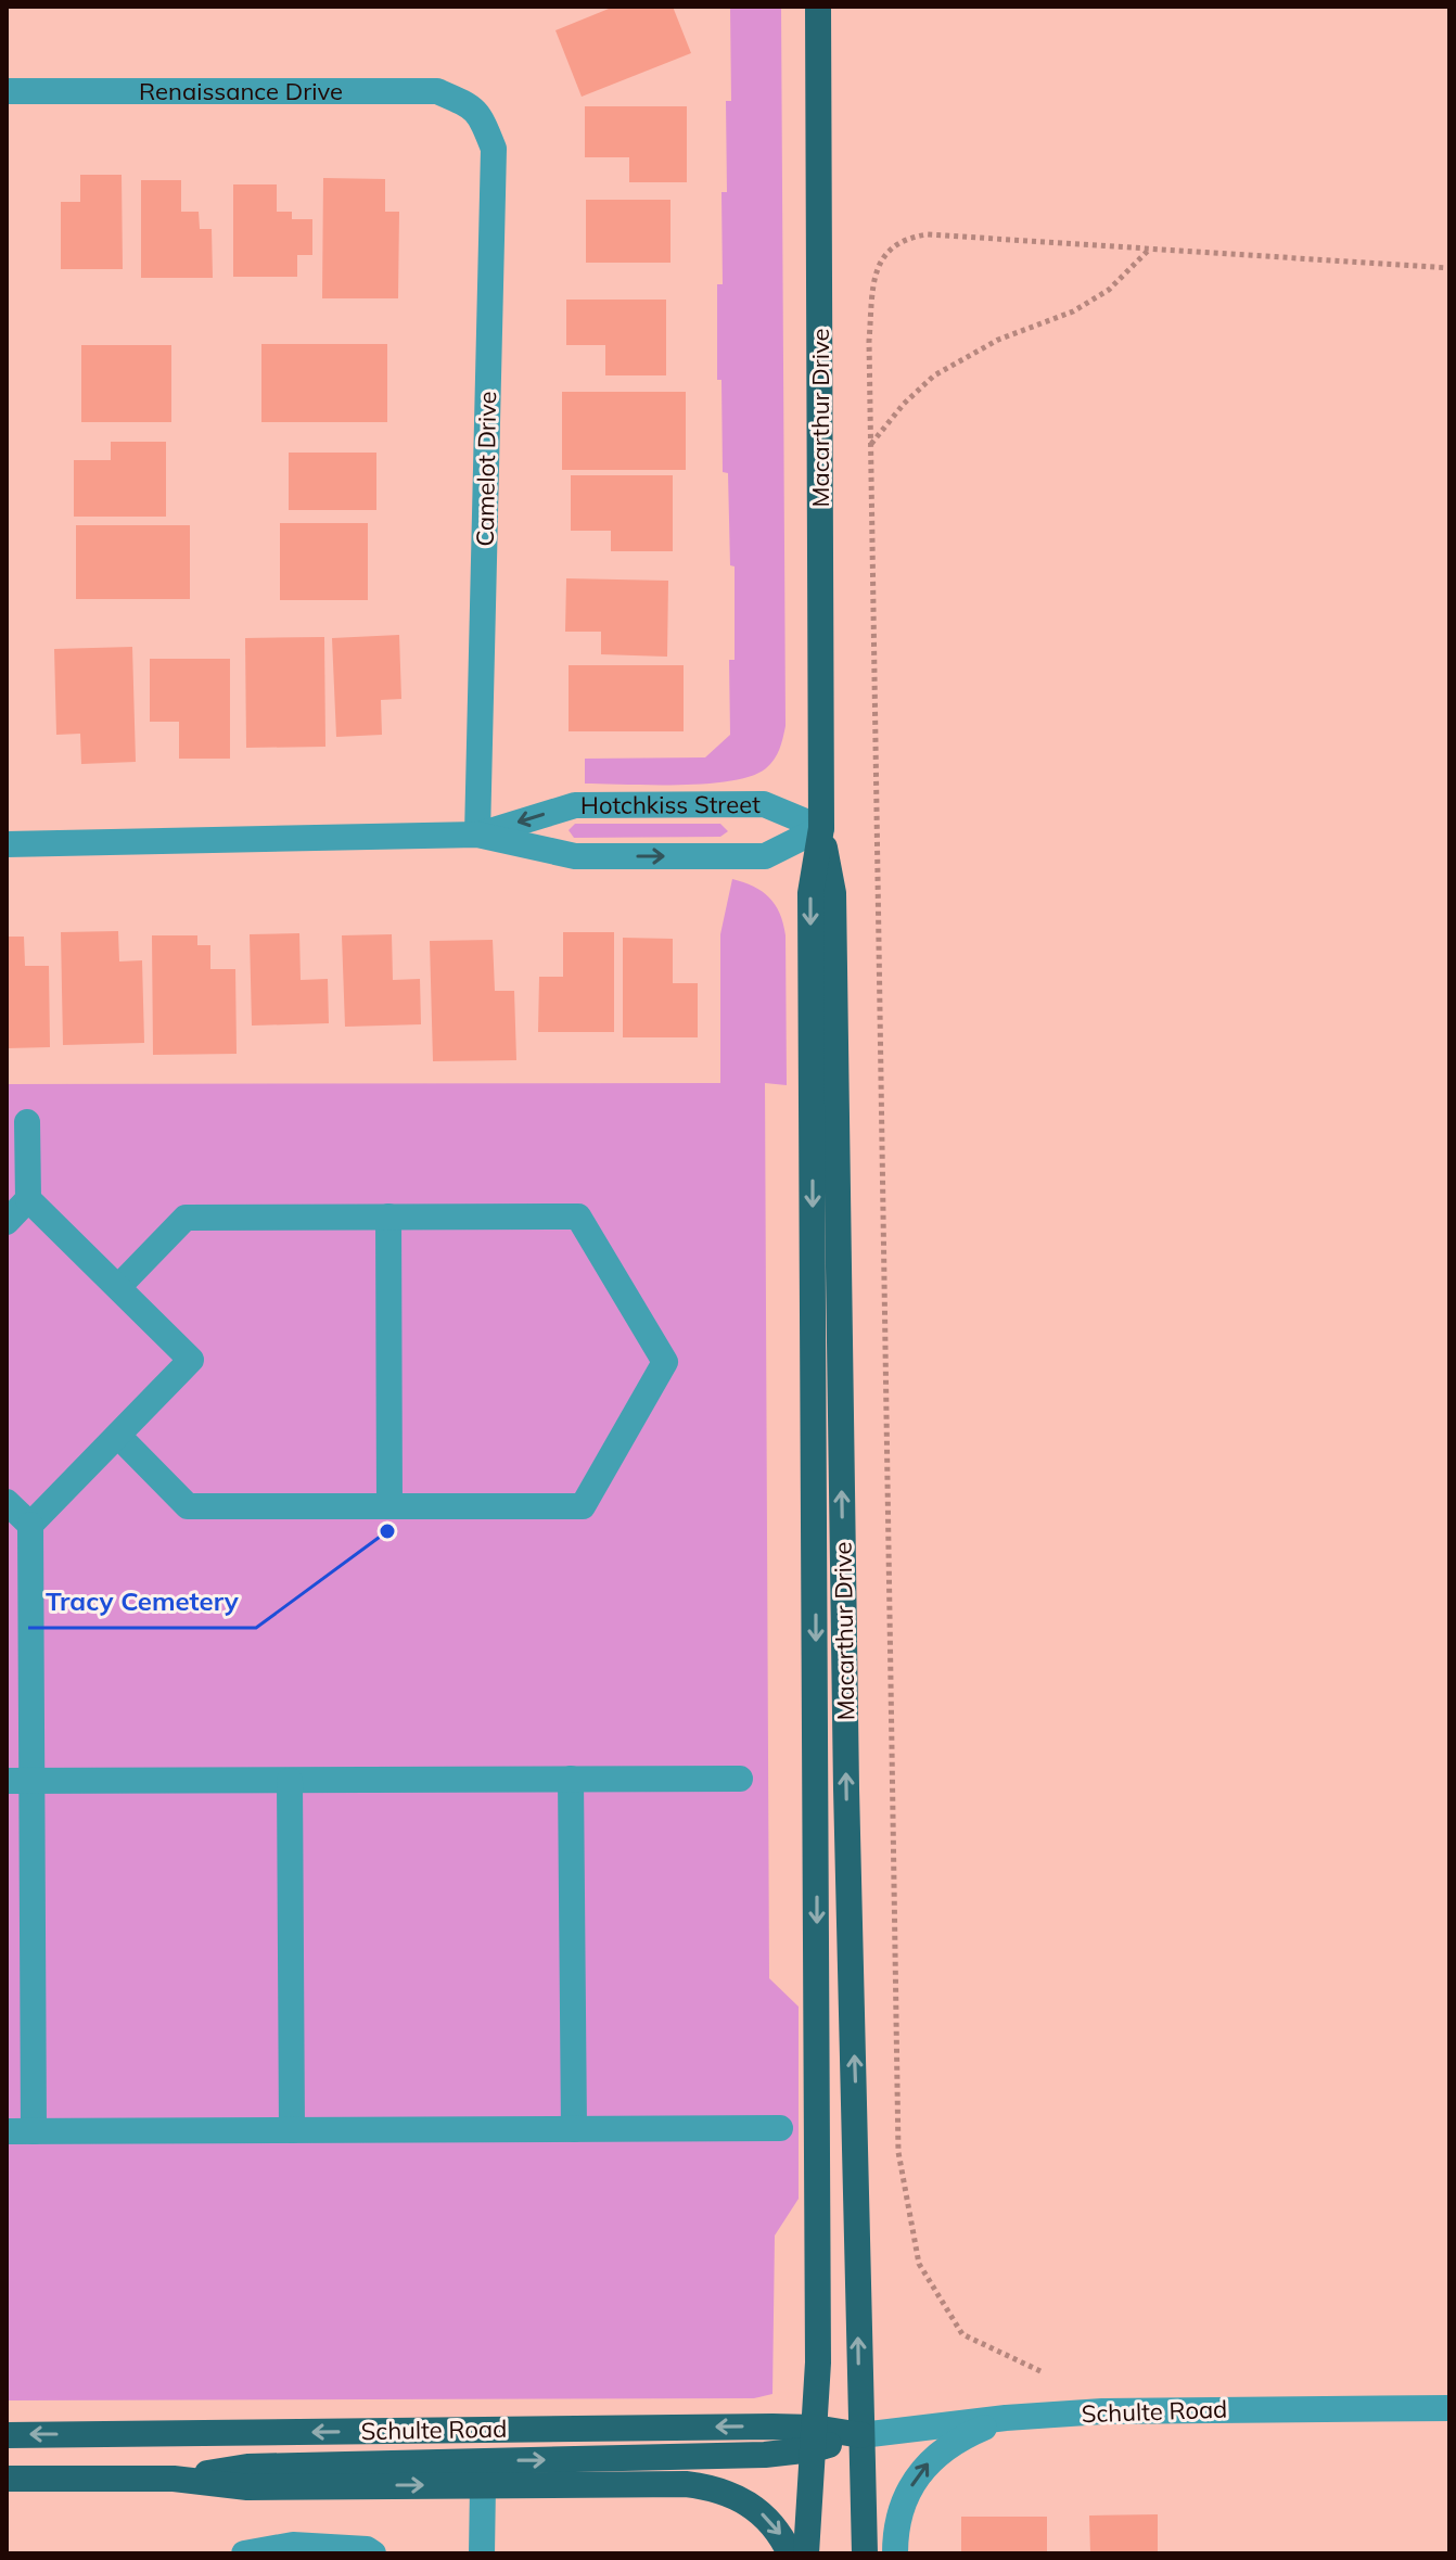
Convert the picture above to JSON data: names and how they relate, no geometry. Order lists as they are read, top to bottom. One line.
{"streets":{"main road":["Macarthur Drive","Schulte Road"],"street":["Renaissance Drive","Camelot Drive","Hotchkiss Street"]},"crossings":[["Renaissance Drive","Camelot Drive"],["Macarthur Drive","Hotchkiss Street"],["Macarthur Drive","Schulte Road"],["Camelot Drive","Hotchkiss Street"]],"places":["Tracy Cemetery"]}
